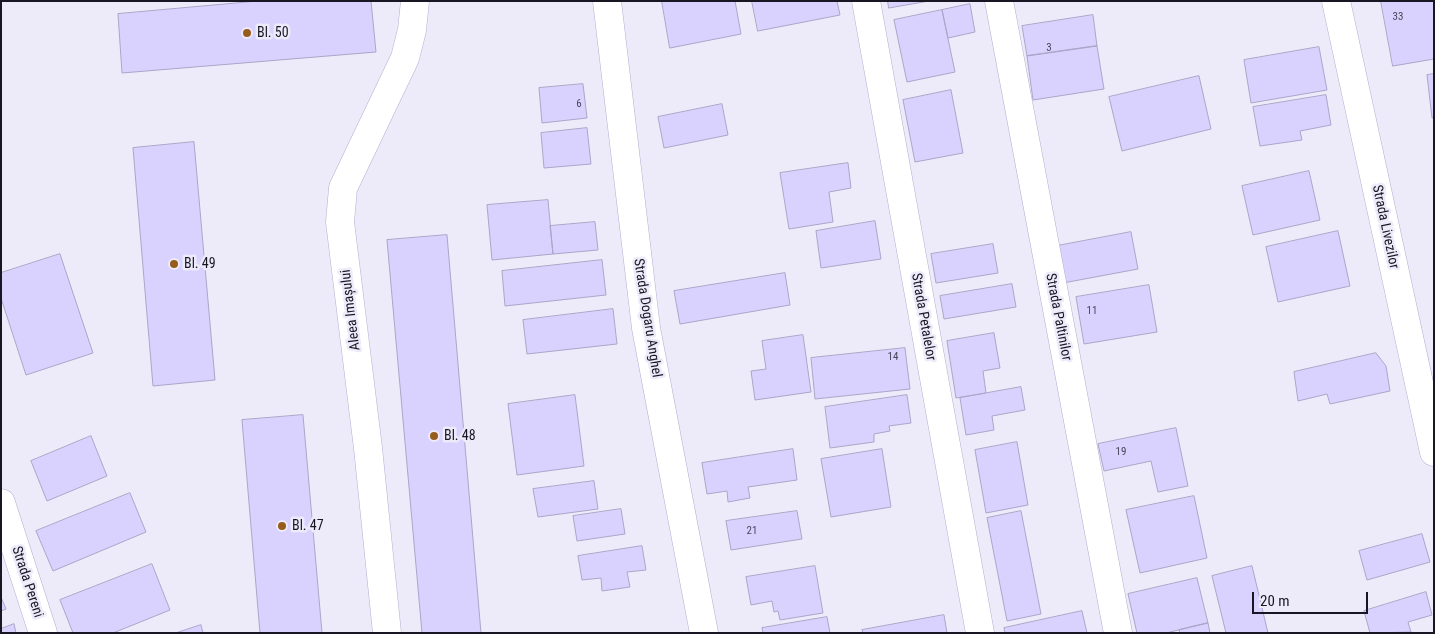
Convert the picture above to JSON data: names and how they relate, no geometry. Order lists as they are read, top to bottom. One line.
{"streets":{"street":["Strada Livezilor","Aleea Imașului","Strada Petalelor","Strada Paltinilor","Strada Dogaru Anghel","Strada Pereni"]},"places":["Bl. 50","Bl. 49","Bl. 48","Bl. 47"],"house_numbers":["33","3","6","11","14","19","21"],"scale_bar":"20 m"}
